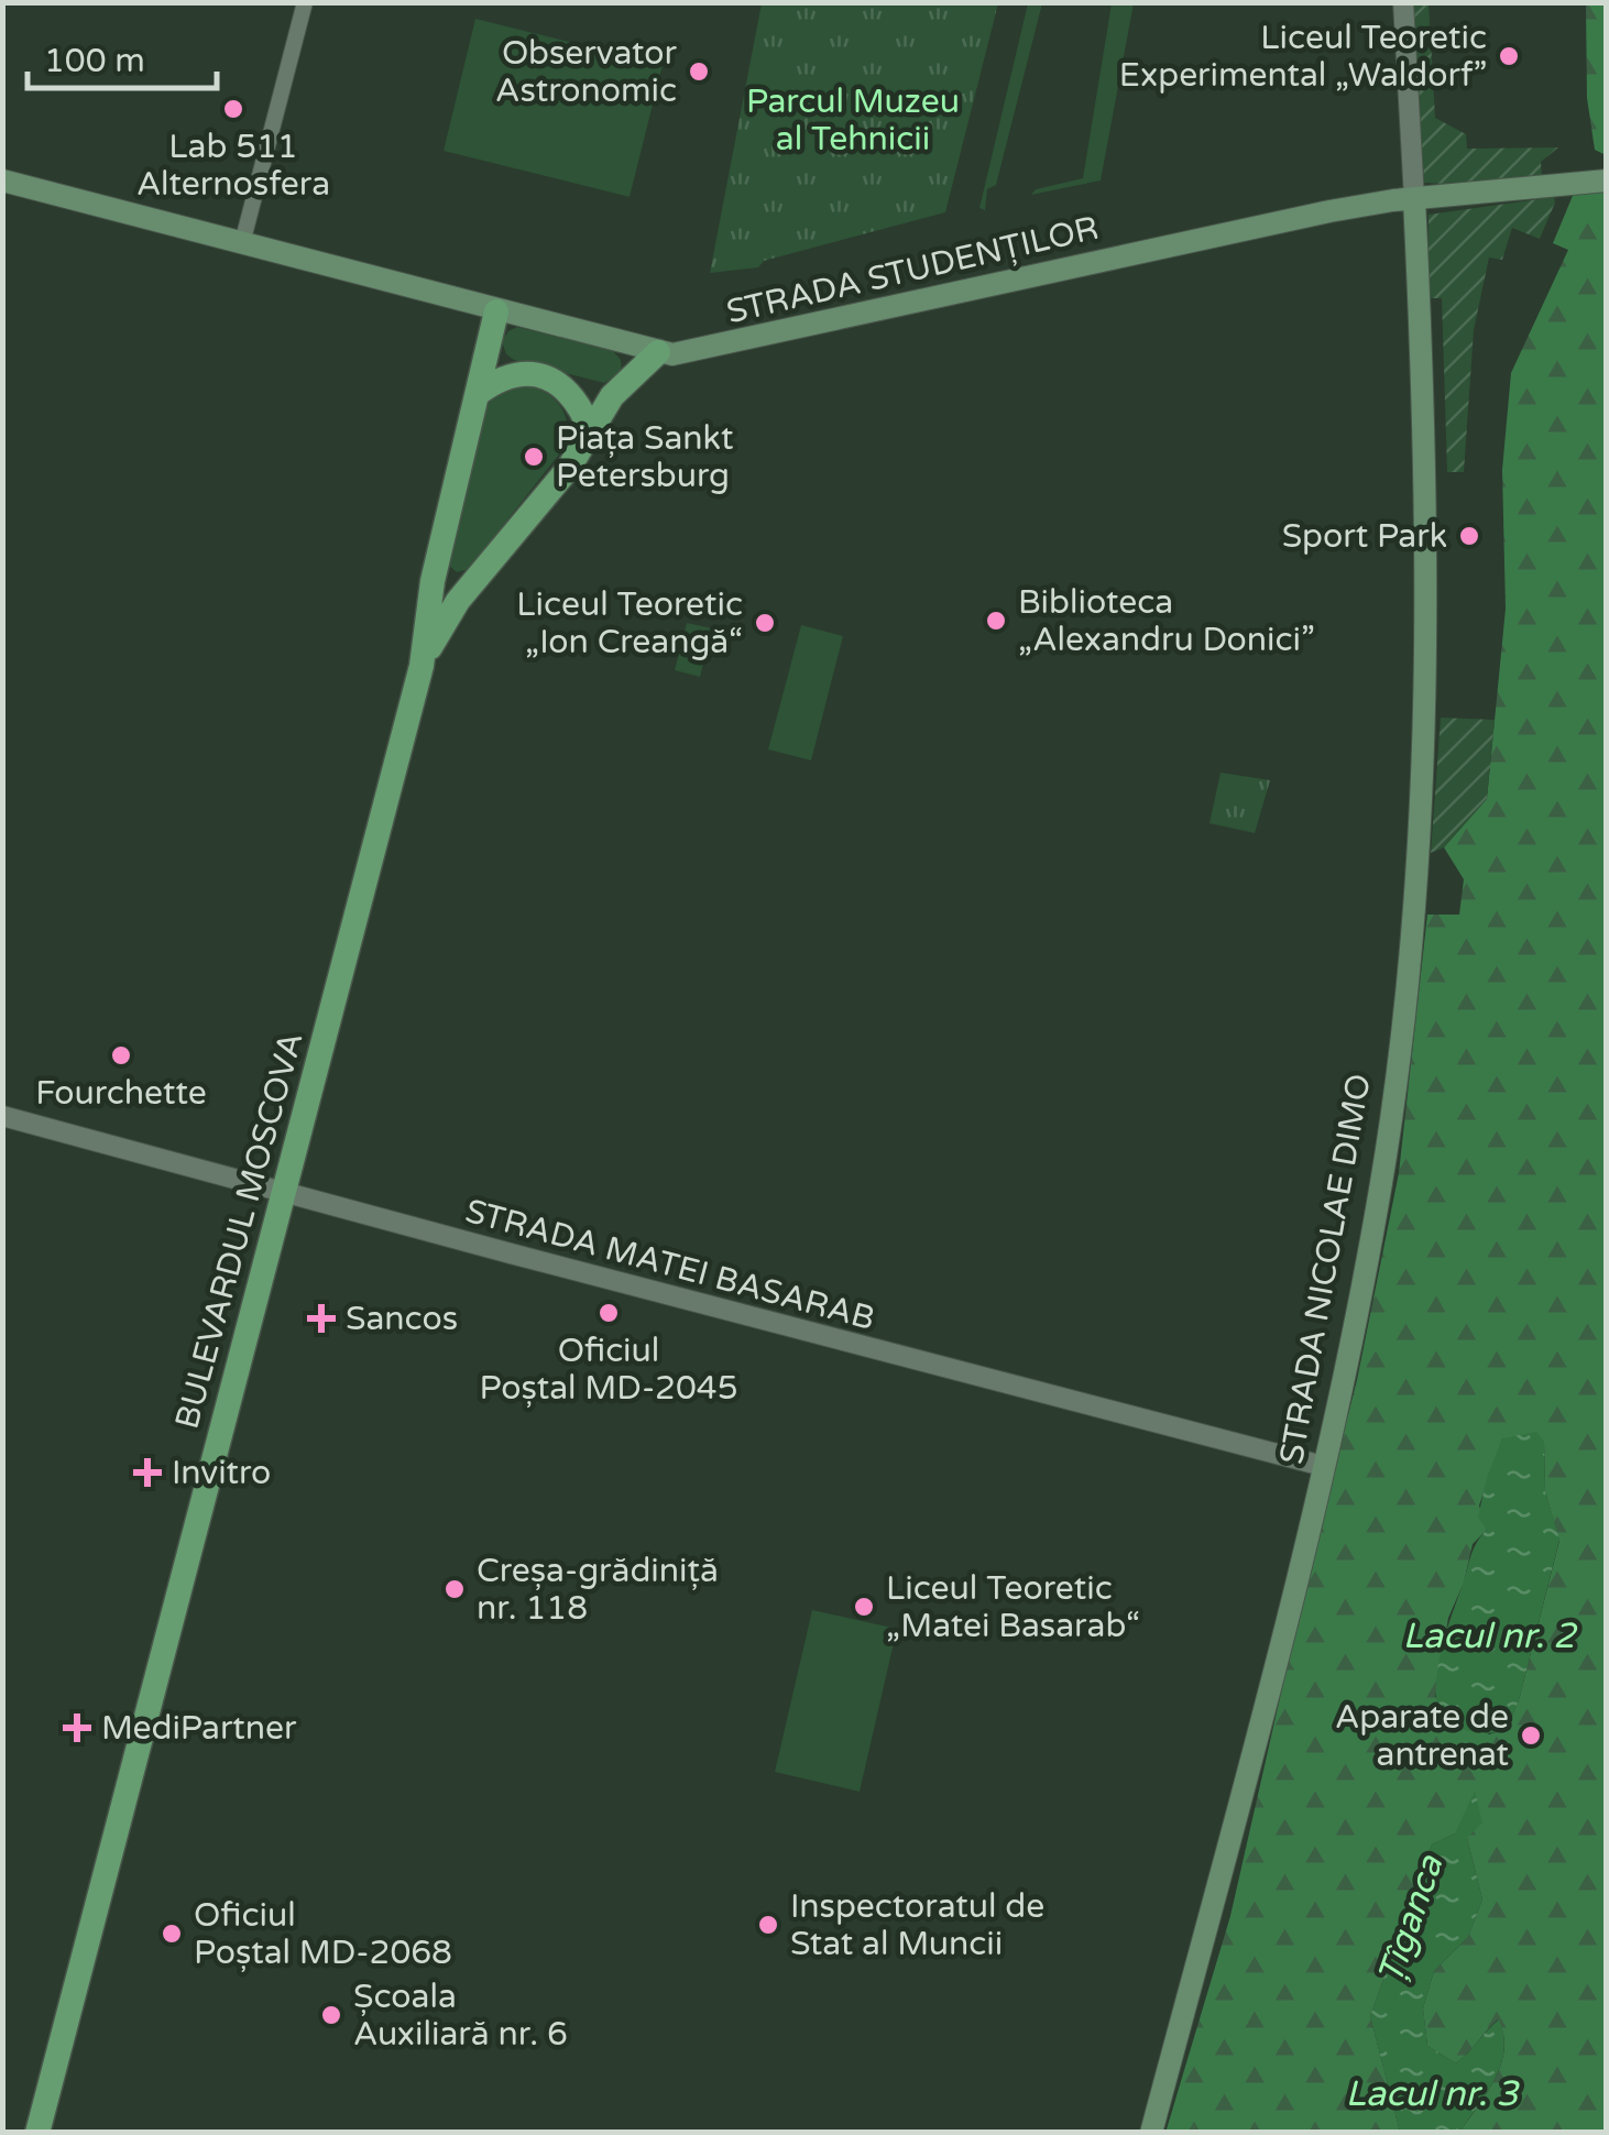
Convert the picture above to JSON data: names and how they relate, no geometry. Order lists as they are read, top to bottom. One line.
{"streets":{"main road":["STRADA STUDENȚILOR","BULEVARDUL MOSCOVA","STRADA NICOLAE DIMO"],"street":["STRADA MATEI BASARAB"]},"crossings":[["STRADA STUDENȚILOR","BULEVARDUL MOSCOVA"],["STRADA STUDENȚILOR","STRADA NICOLAE DIMO"],["BULEVARDUL MOSCOVA","STRADA MATEI BASARAB"],["STRADA MATEI BASARAB","STRADA NICOLAE DIMO"]],"water":["Lacul nr. 2","Țîganca","Lacul nr. 3"],"parks":["Parcul Muzeu al Tehnicii"],"places":{"other":["Liceul Teoretic Experimental „Waldorf”","Observator Astronomic","Lab 511 Alternosfera","Piața Sankt Petersburg","Sport Park","Biblioteca „Alexandru Donici”","Liceul Teoretic „Ion Creangă“","Fourchette","Oficiul Poștal MD-2045","Creșa-grădiniță nr. 118","Liceul Teoretic „Matei Basarab“","Aparate de antrenat","Inspectoratul de Stat al Muncii","Oficiul Poștal MD-2068","Școala Auxiliară nr. 6"],"health":["Sancos","Invitro","MediPartner"]},"scale_bar":"100 m"}
